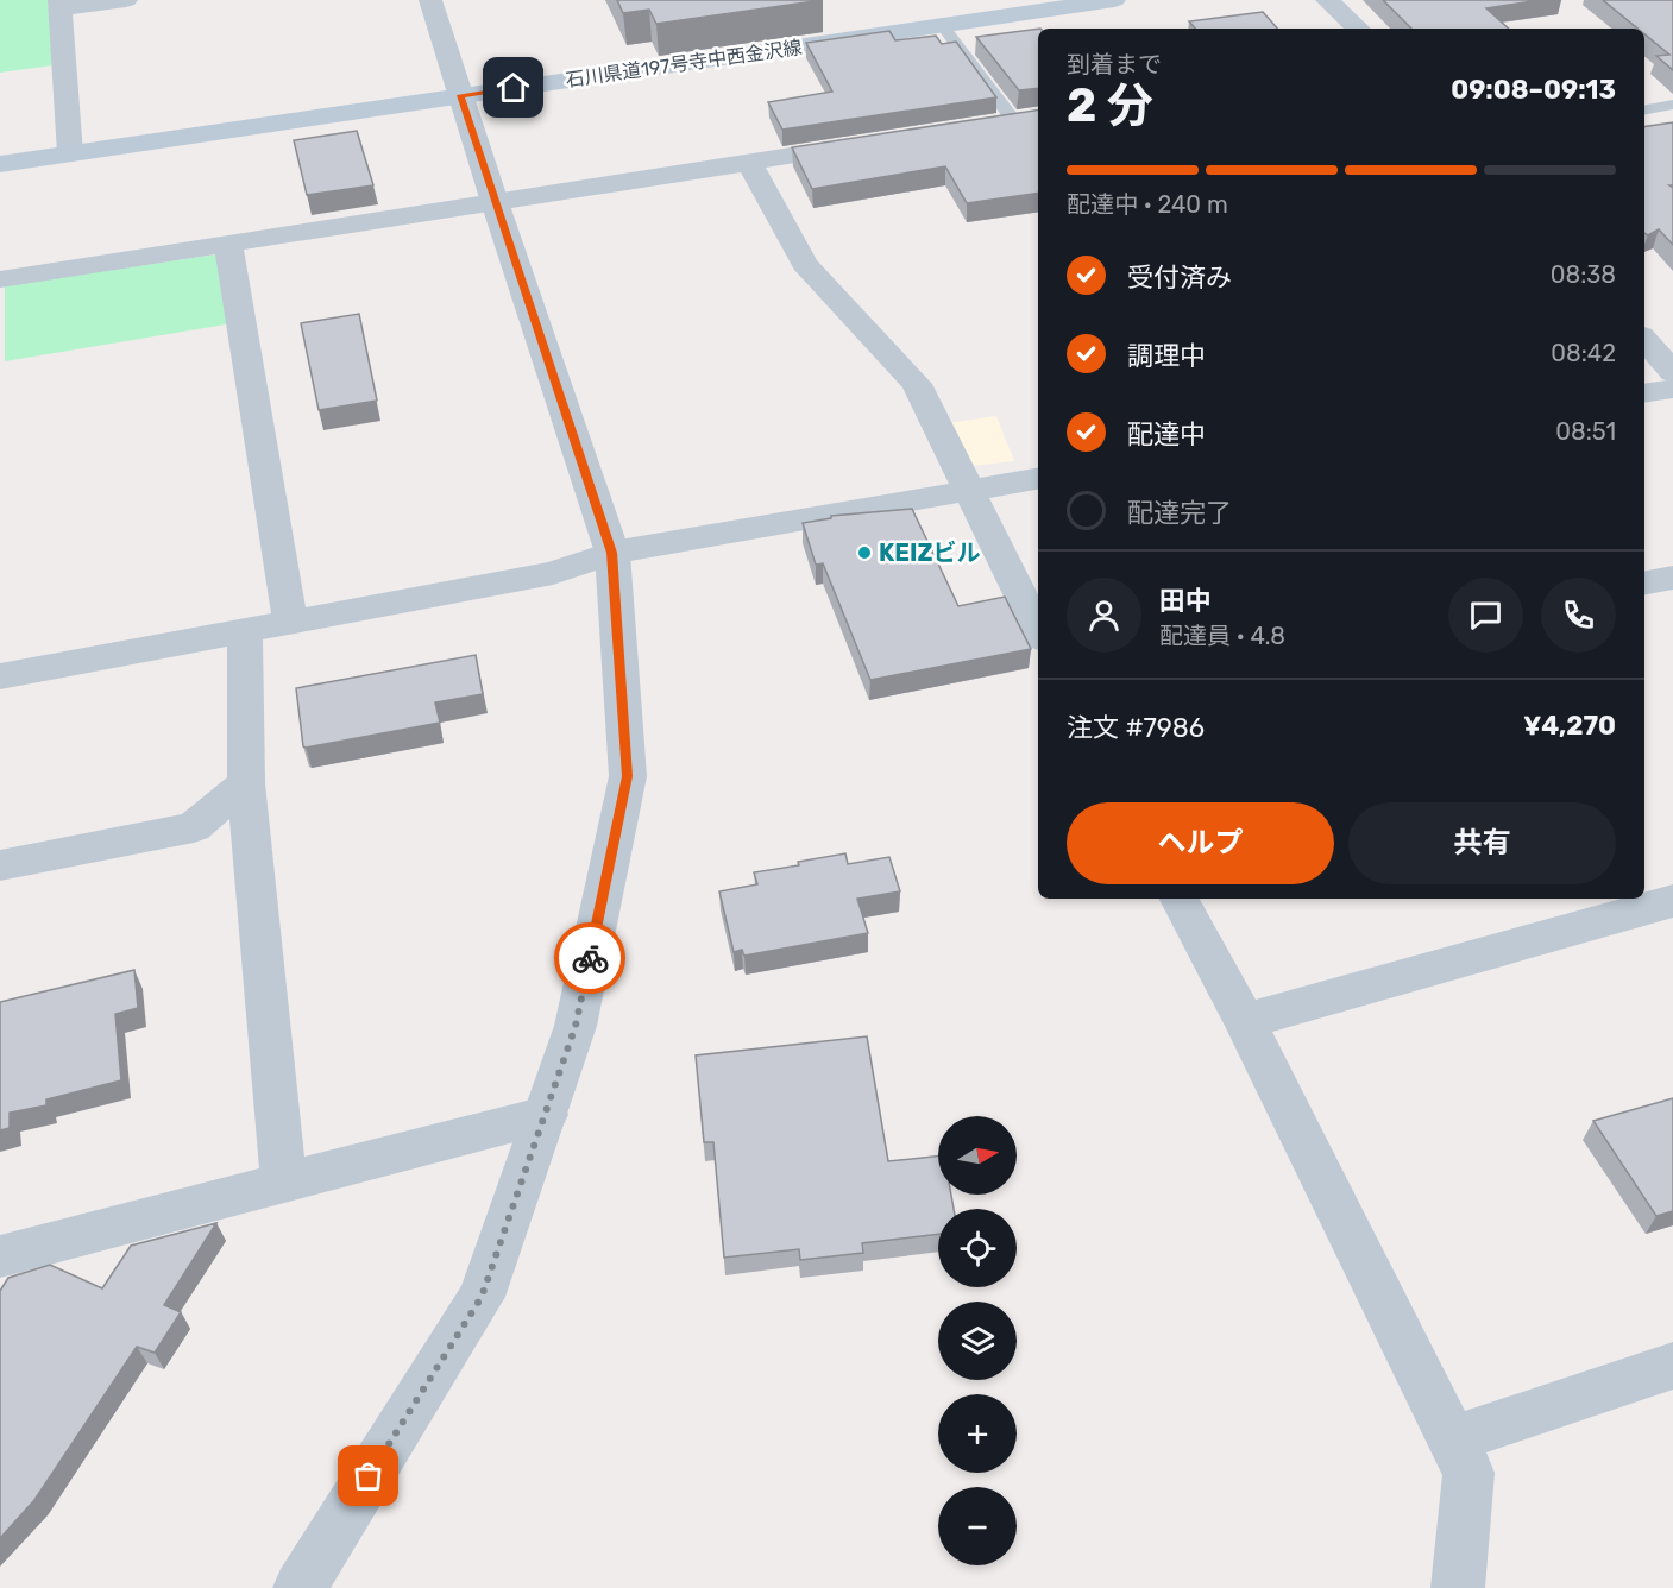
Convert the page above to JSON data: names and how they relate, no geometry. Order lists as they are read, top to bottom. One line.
{"streets":{"main road":["石川県道197号寺中西金沢線"]},"places":["KEIZビル"],"north":"right","page":{"heading":["2 分","到着まで","09:08–09:13"],"panel":["田中","配達員 · 4.8","注文 #7986","¥4,270"],"bar":"配達中 · 240 m","list":[["受付済み","08:38"],["調理中","08:42"],["配達中","08:51"],"配達完了"],"buttons":["ヘルプ","共有"],"map_buttons":["+","−"]}}
